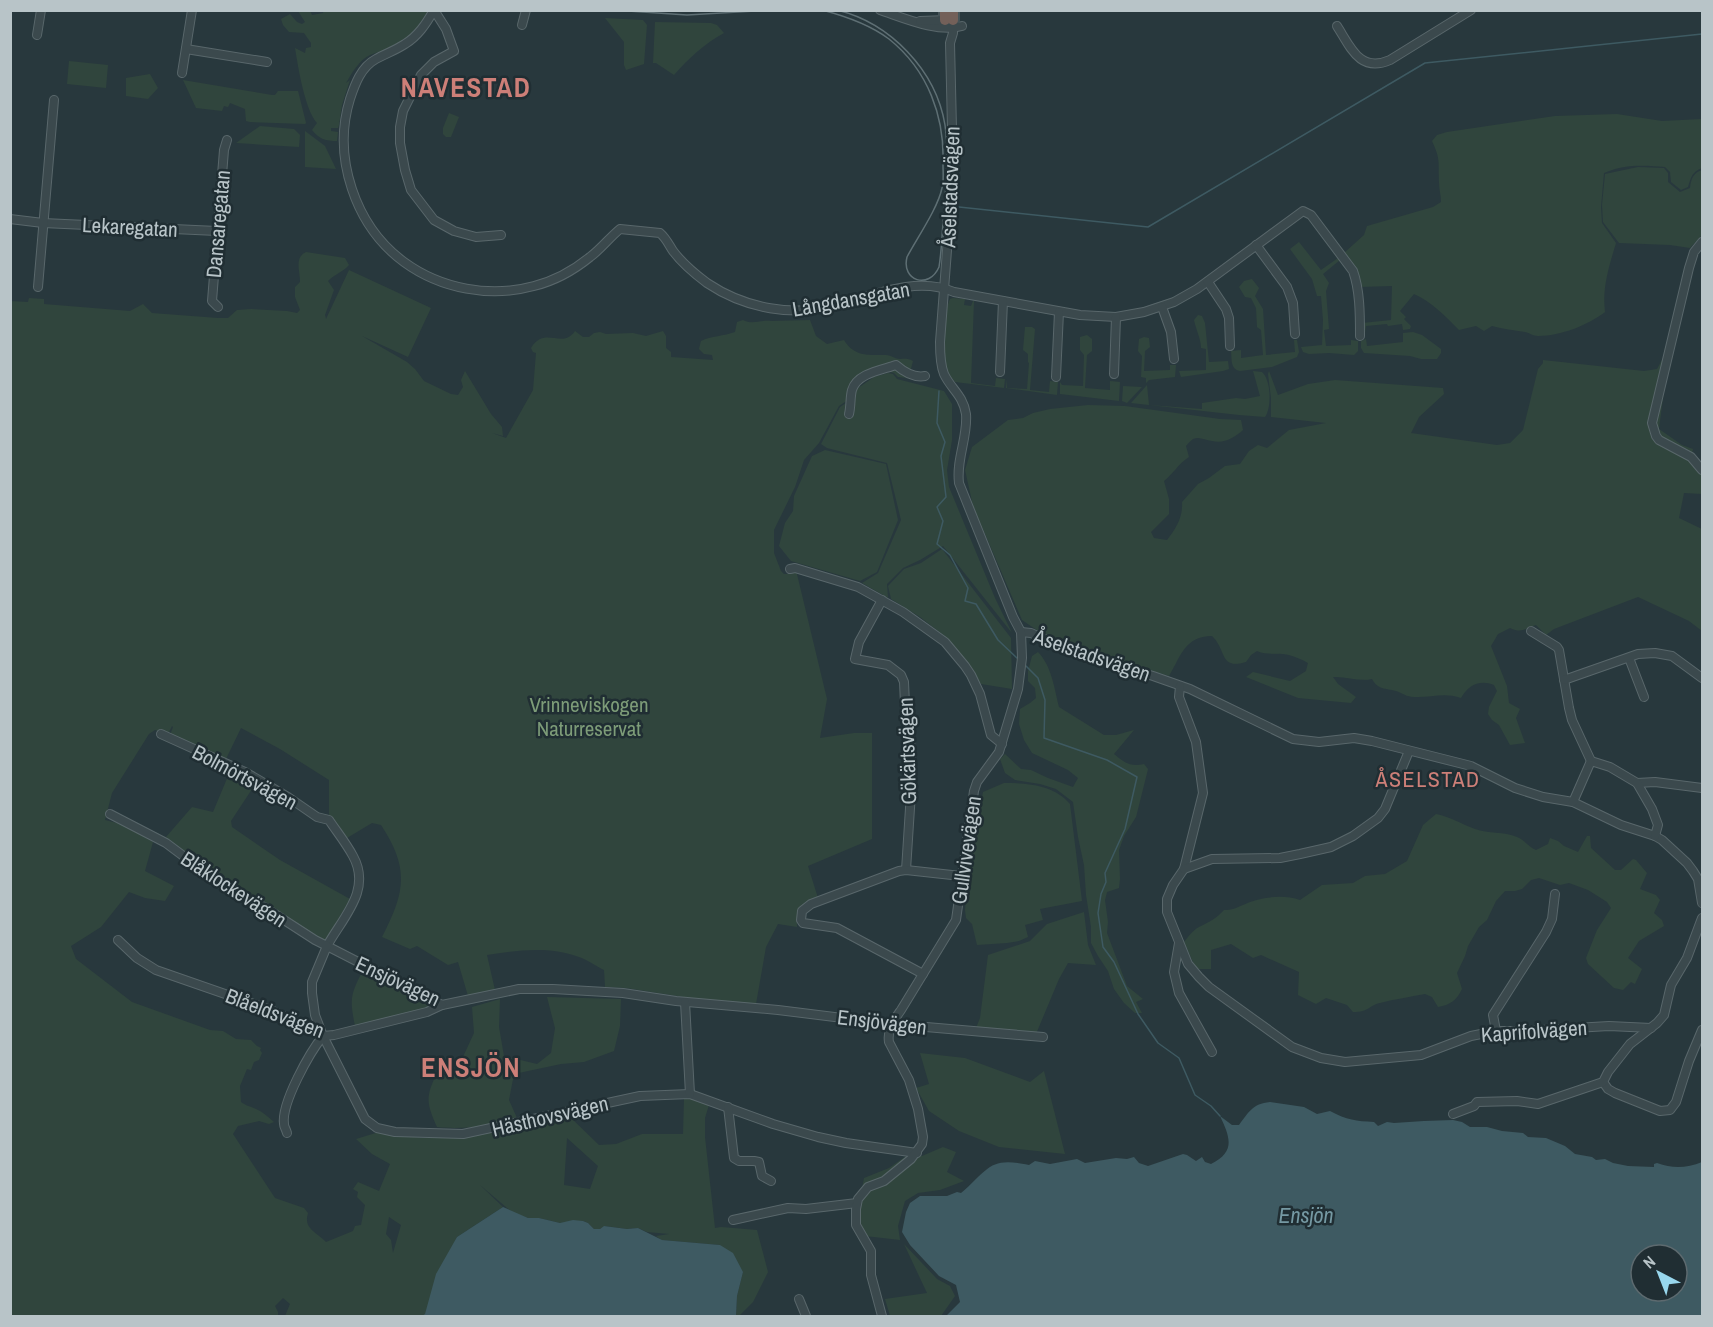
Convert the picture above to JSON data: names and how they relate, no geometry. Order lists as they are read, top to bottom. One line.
{"streets":{"street":["Åselstadsvägen","Dansaregatan","Lekaregatan","Långdansgatan","Gökärtsvägen","Bolmörtsvägen","Gullvivevägen","Blåklockevägen","Ensjövägen","Blåeldsvägen","Kaprifolvägen","Hästhovsvägen"]},"crossings":[["Åselstadsvägen","Långdansgatan"],["Åselstadsvägen","Gullvivevägen"],["Åselstadsvägen","Kaprifolvägen"],["Dansaregatan","Lekaregatan"],["Bolmörtsvägen","Blåklockevägen"],["Bolmörtsvägen","Ensjövägen"],["Bolmörtsvägen","Hästhovsvägen"],["Gullvivevägen","Ensjövägen"],["Blåklockevägen","Ensjövägen"],["Blåklockevägen","Hästhovsvägen"],["Ensjövägen","Blåeldsvägen"],["Ensjövägen","Hästhovsvägen"],["Blåeldsvägen","Hästhovsvägen"]],"districts":["NAVESTAD","ÅSELSTAD","ENSJÖN"],"water":["Ensjön"],"parks":["Vrinneviskogen Naturreservat"],"north":"top left"}
